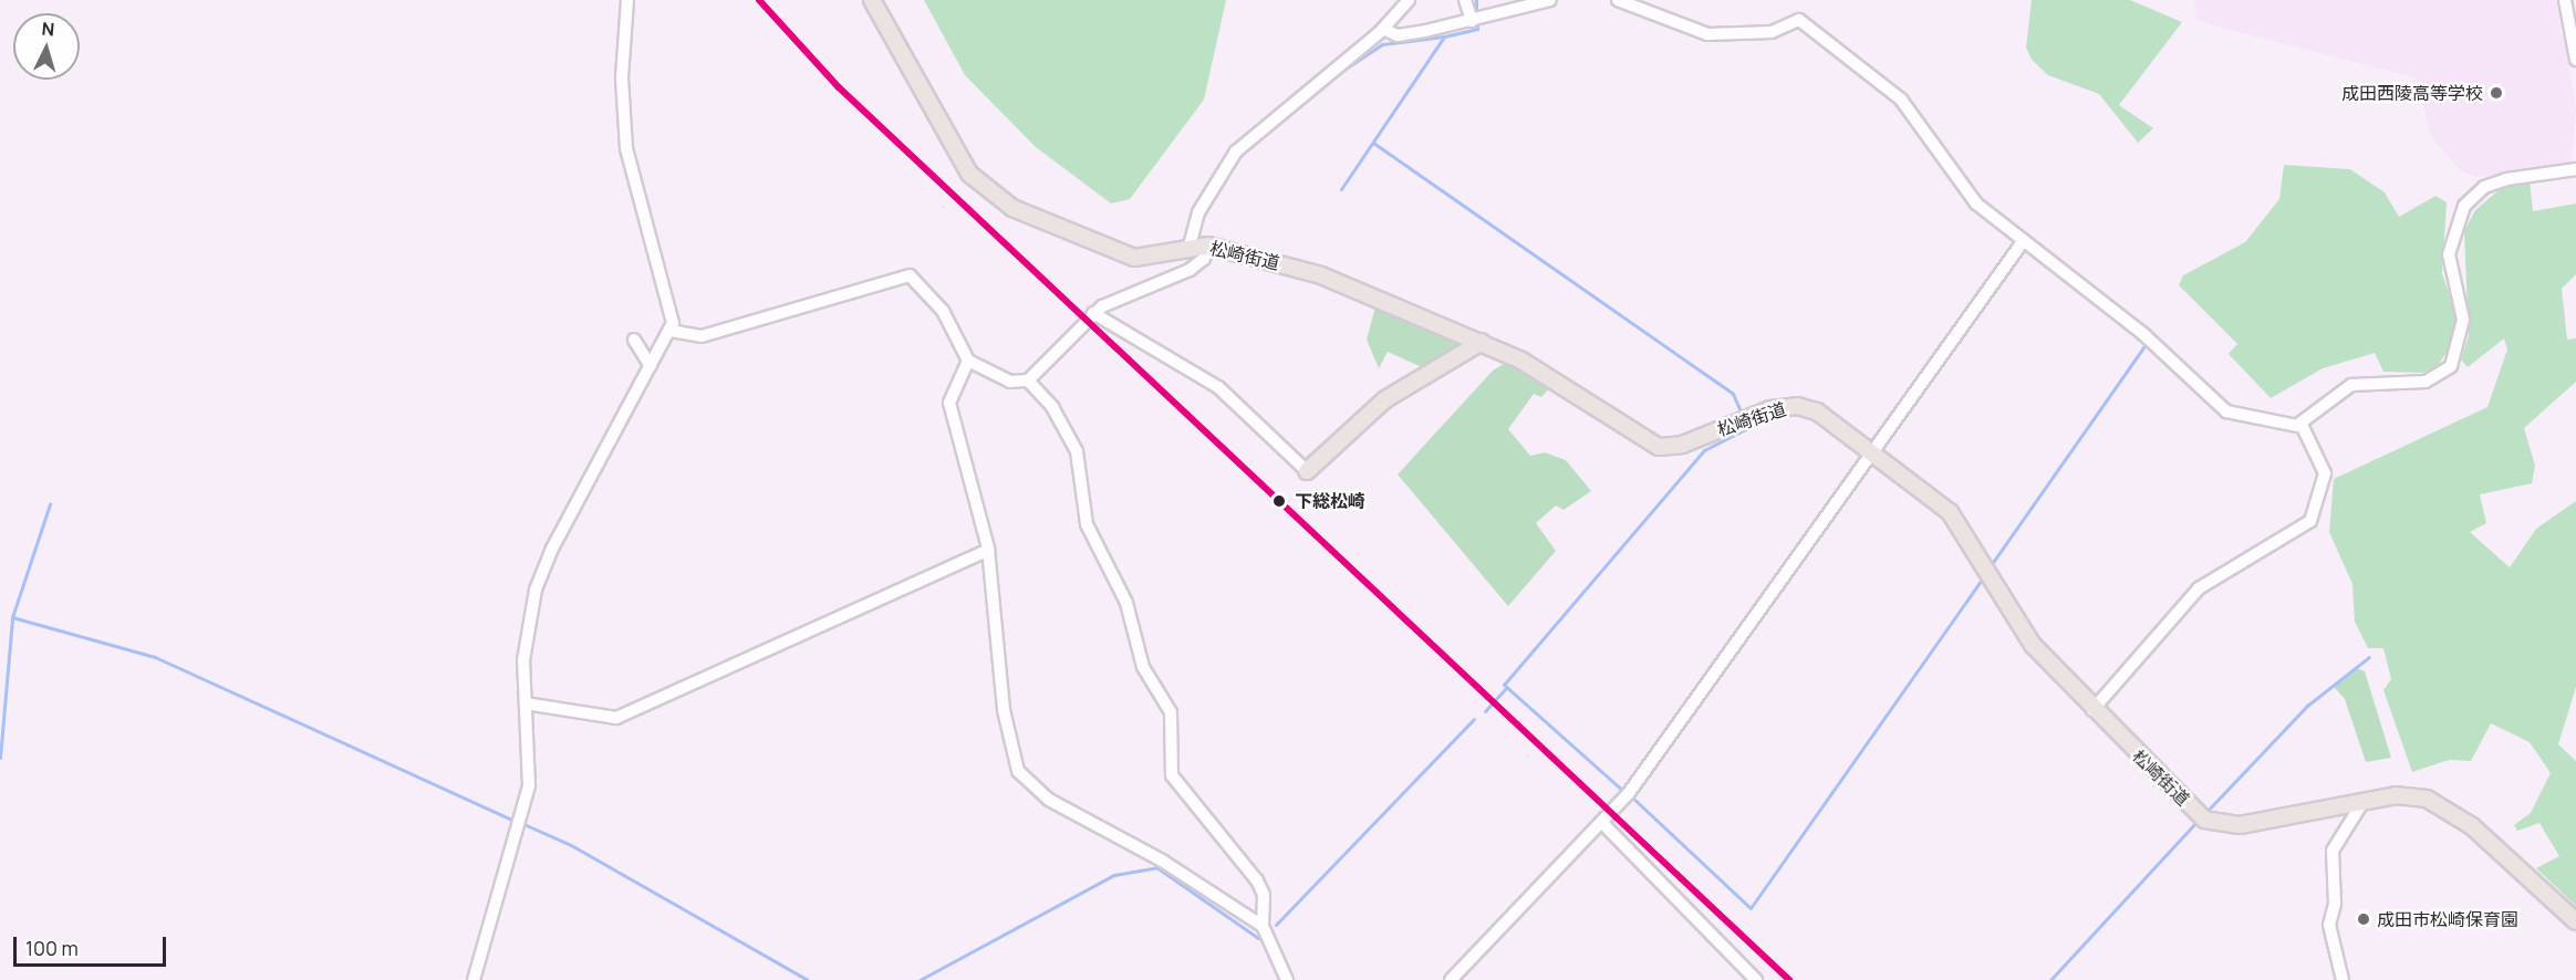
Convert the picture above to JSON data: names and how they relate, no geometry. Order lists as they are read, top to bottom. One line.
{"streets":{"main road":["松崎街道"]},"places":["成田西陵高等学校","下総松崎","成田市松崎保育園"],"scale_bar":"100 m","north":"top"}
